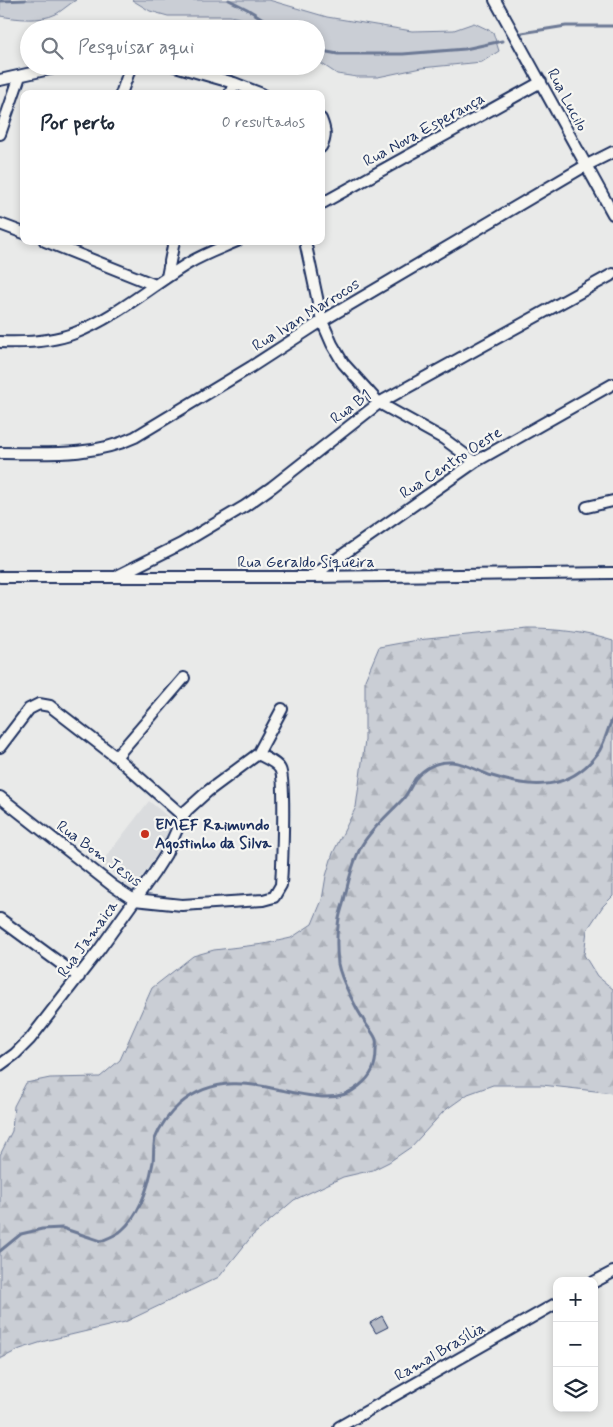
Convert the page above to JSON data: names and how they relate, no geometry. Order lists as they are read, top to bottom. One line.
{"streets":{"street":["Rua Lucilo","Rua Nova Esperança","Rua Ivan Marrocos","Rua B1","Rua Centro Oeste","Rua Geraldo Siqueira","Rua Bom Jesus","Rua Jamaica","Ramal Brasília"]},"crossings":[["Rua Lucilo","Rua Nova Esperança"],["Rua Lucilo","Rua Ivan Marrocos"],["Rua B1","Rua Geraldo Siqueira"],["Rua Centro Oeste","Rua Geraldo Siqueira"],["Rua Bom Jesus","Rua Jamaica"]],"places":["EMEF Raimundo Agostinho da Silva"],"page":{"search":"Pesquisar aqui","heading":["Por perto","0 resultados"],"map_buttons":["+","−"]}}
